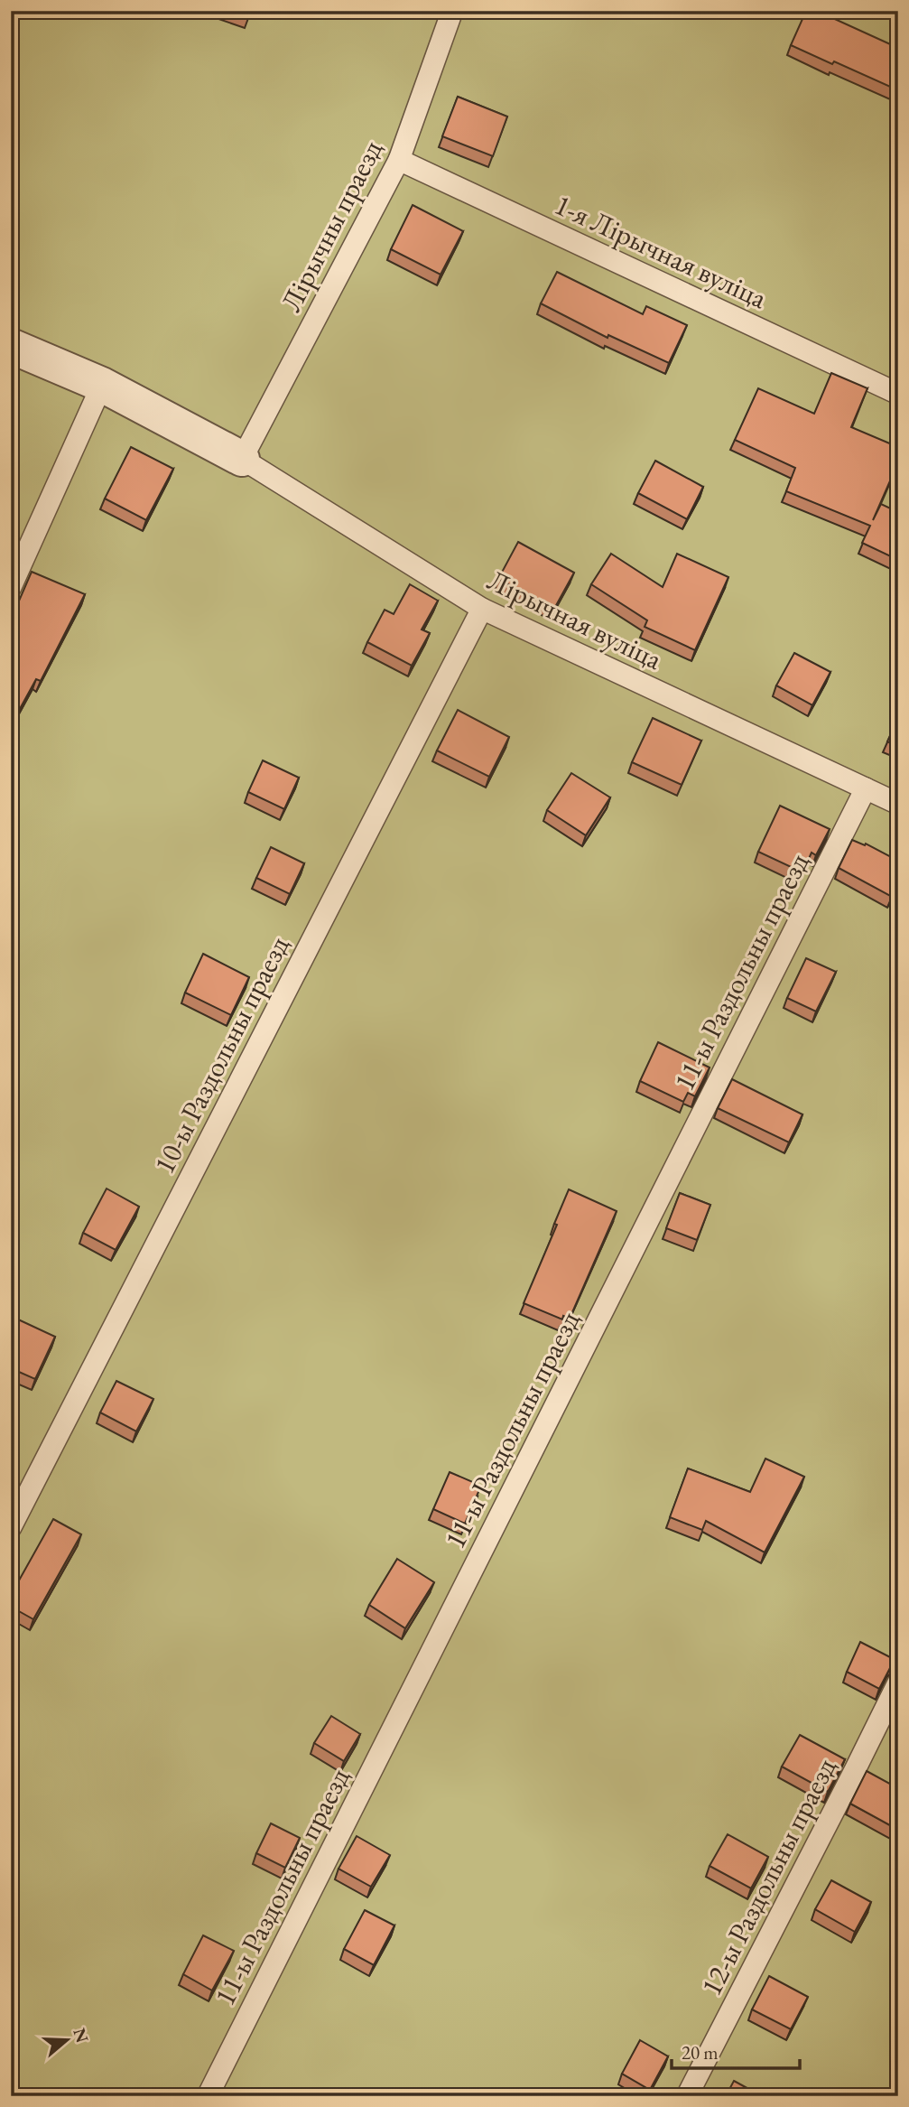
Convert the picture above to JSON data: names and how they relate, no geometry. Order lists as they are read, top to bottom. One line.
{"streets":{"lane":["Лірычны праезд","1-я Лірычная вуліца","Лірычная вуліца","11-ы Раздольны праезд","10-ы Раздольны праезд","12-ы Раздольны праезд"]},"crossings":[["Лірычны праезд","1-я Лірычная вуліца"],["Лірычны праезд","Лірычная вуліца"],["Лірычная вуліца","11-ы Раздольны праезд"],["Лірычная вуліца","10-ы Раздольны праезд"]],"scale_bar":"20 m","north":"right"}
